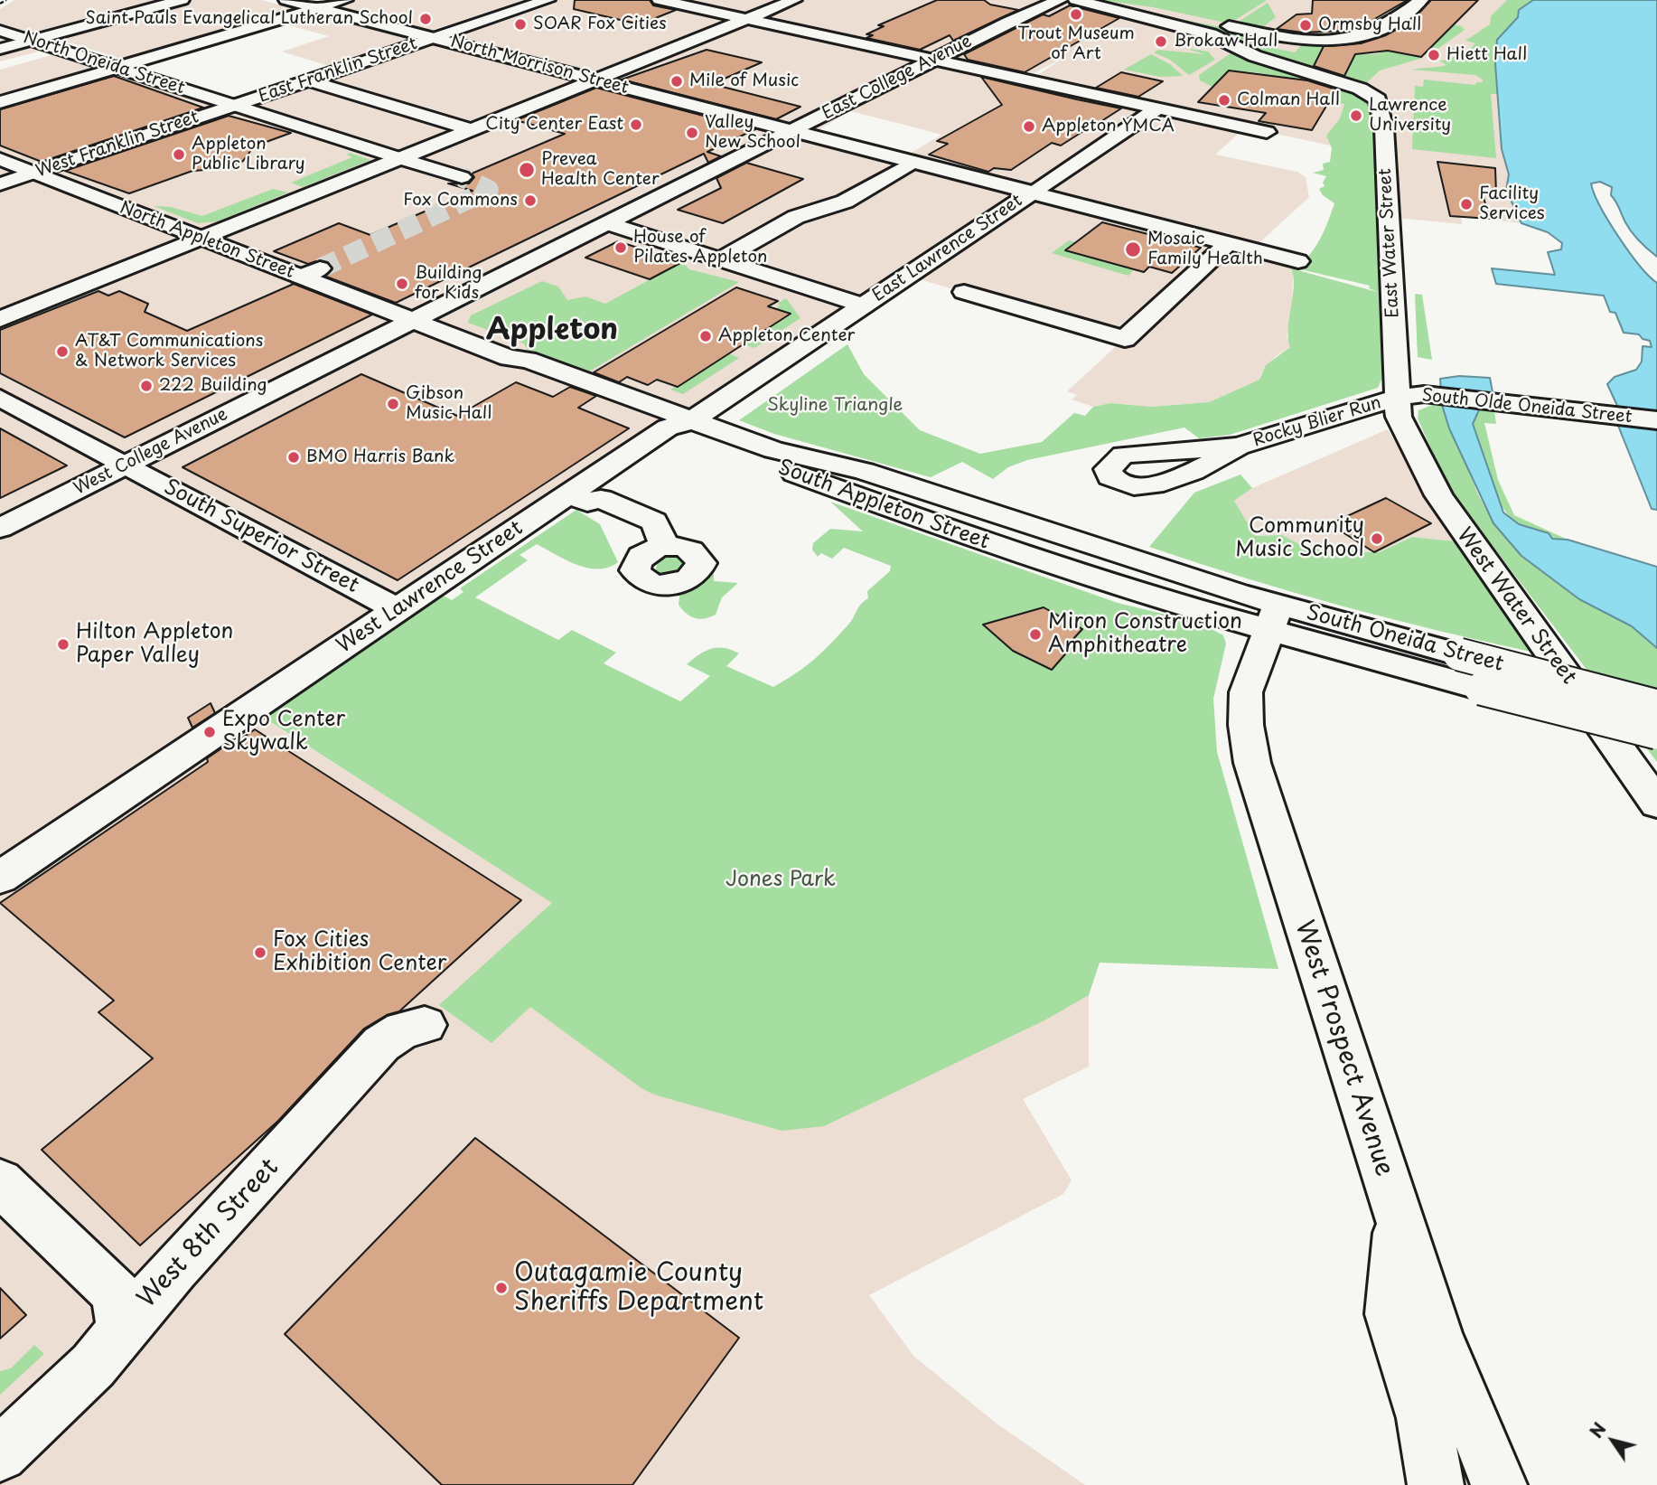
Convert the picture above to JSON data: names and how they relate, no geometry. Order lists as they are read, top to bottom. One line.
{"streets":{"street":["North Oneida Street","North Morrison Street","East Franklin Street","East College Avenue","West Franklin Street","North Appleton Street","East Water Street","East Lawrence Street","South Olde Oneida Street","Rocky Blier Run","West College Avenue","South Appleton Street","South Superior Street","West Lawrence Street","West Water Street","South Oneida Street","West Prospect Avenue","West 8th Street"]},"crossings":[["North Oneida Street","East Franklin Street"],["North Oneida Street","West Franklin Street"],["North Morrison Street","East Franklin Street"],["North Morrison Street","East College Avenue"],["North Morrison Street","East Lawrence Street"],["East Franklin Street","West Franklin Street"],["East College Avenue","West College Avenue"],["West Franklin Street","North Appleton Street"],["North Appleton Street","West College Avenue"],["North Appleton Street","South Appleton Street"],["East Water Street","South Olde Oneida Street"],["East Water Street","Rocky Blier Run"],["East Water Street","West Water Street"],["East Lawrence Street","West Lawrence Street"],["South Olde Oneida Street","Rocky Blier Run"],["South Olde Oneida Street","West Water Street"],["Rocky Blier Run","West Water Street"],["West College Avenue","South Appleton Street"],["West College Avenue","South Superior Street"],["South Appleton Street","West Lawrence Street"],["South Appleton Street","South Oneida Street"],["South Appleton Street","West Prospect Avenue"],["South Superior Street","West Lawrence Street"],["South Oneida Street","West Prospect Avenue"]],"districts":["Appleton"],"parks":["Skyline Triangle","Jones Park"],"places":["Trout Museum of Art","Saint Pauls Evangelical Lutheran School","SOAR Fox Cities","Ormsby Hall","Brokaw Hall","Hiett Hall","Mile of Music","Colman Hall","Lawrence University","City Center East","Appleton YMCA","Valley New School","Appleton Public Library","Prevea Health Center","Fox Commons","Facility Services","House of Pilates Appleton","Mosaic Family Health","Building for Kids","Appleton Center","AT&T Communications & Network Services","222 Building","Gibson Music Hall","BMO Harris Bank","Community Music School","Miron Construction Amphitheatre","Hilton Appleton Paper Valley","Expo Center Skywalk","Fox Cities Exhibition Center","Outagamie County Sheriffs Department"],"north":"top left"}
